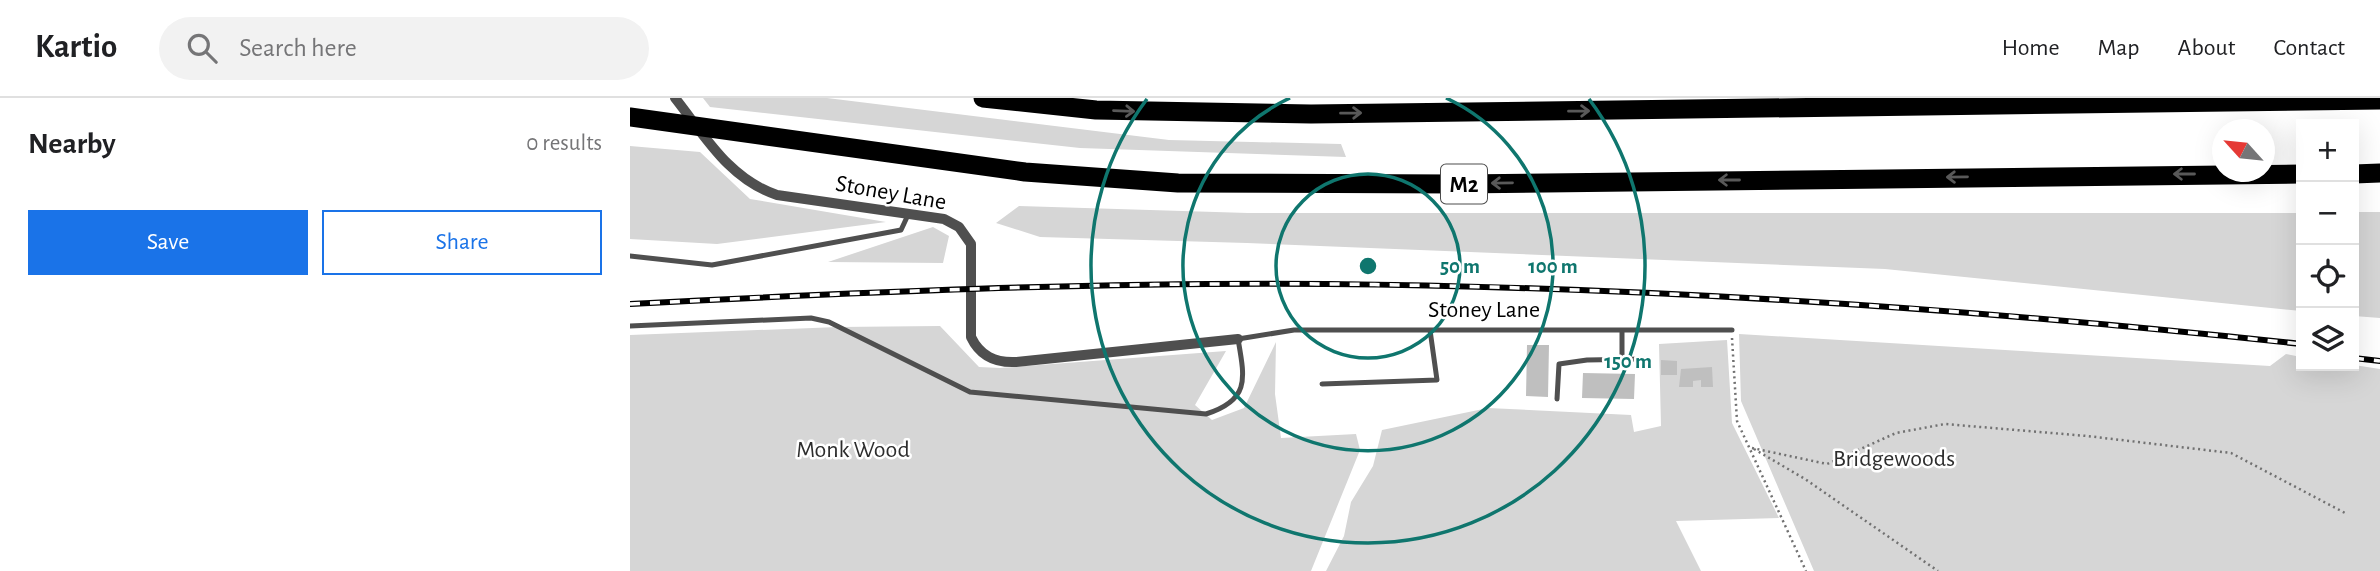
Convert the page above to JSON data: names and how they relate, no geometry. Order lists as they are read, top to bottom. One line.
{"streets":{"highway":["M2"],"street":["Stoney Lane"]},"parks":["Monk Wood","Bridgewoods"],"north":"top left","page":{"header":"Kartio","search":"Search here","nav":["Home","Map","About","Contact"],"heading":["Nearby","0 results"],"map_buttons":["+","−"],"buttons":["Save","Share"]},"rings":["50 m","100 m","150 m"]}
